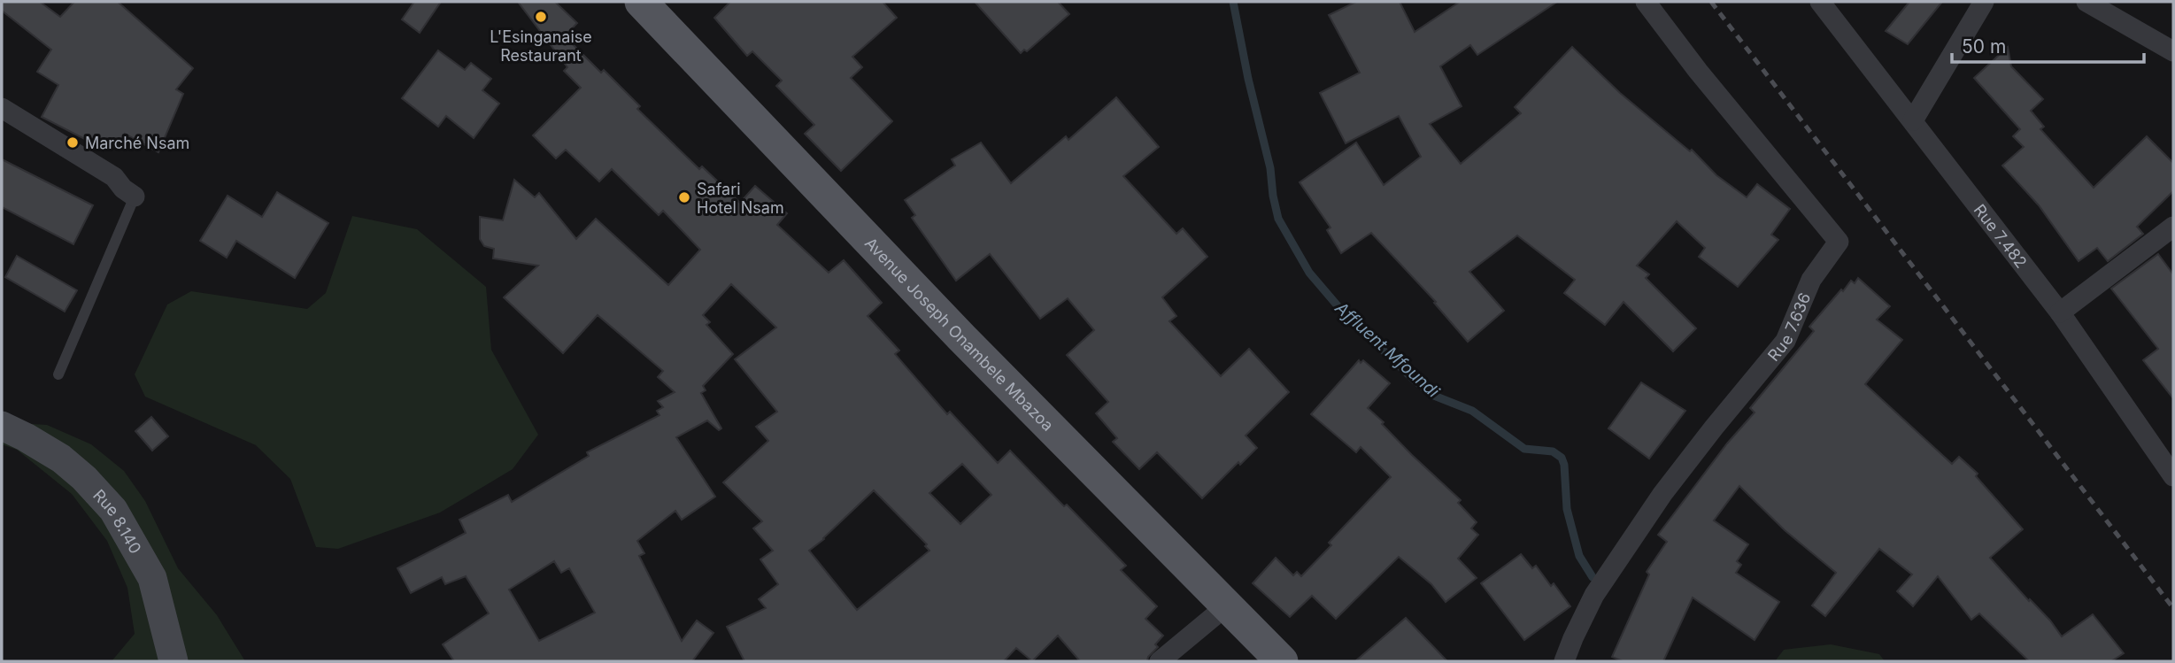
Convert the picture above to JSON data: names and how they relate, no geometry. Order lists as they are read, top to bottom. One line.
{"streets":{"main road":["Avenue Joseph Onambele Mbazoa","Rue 8.140"],"street":["Rue 7.482","Rue 7.636"]},"water":["Affluent Mfoundi"],"places":["L'Esinganaise Restaurant","Marché Nsam","Safari Hotel Nsam"],"scale_bar":"50 m"}
